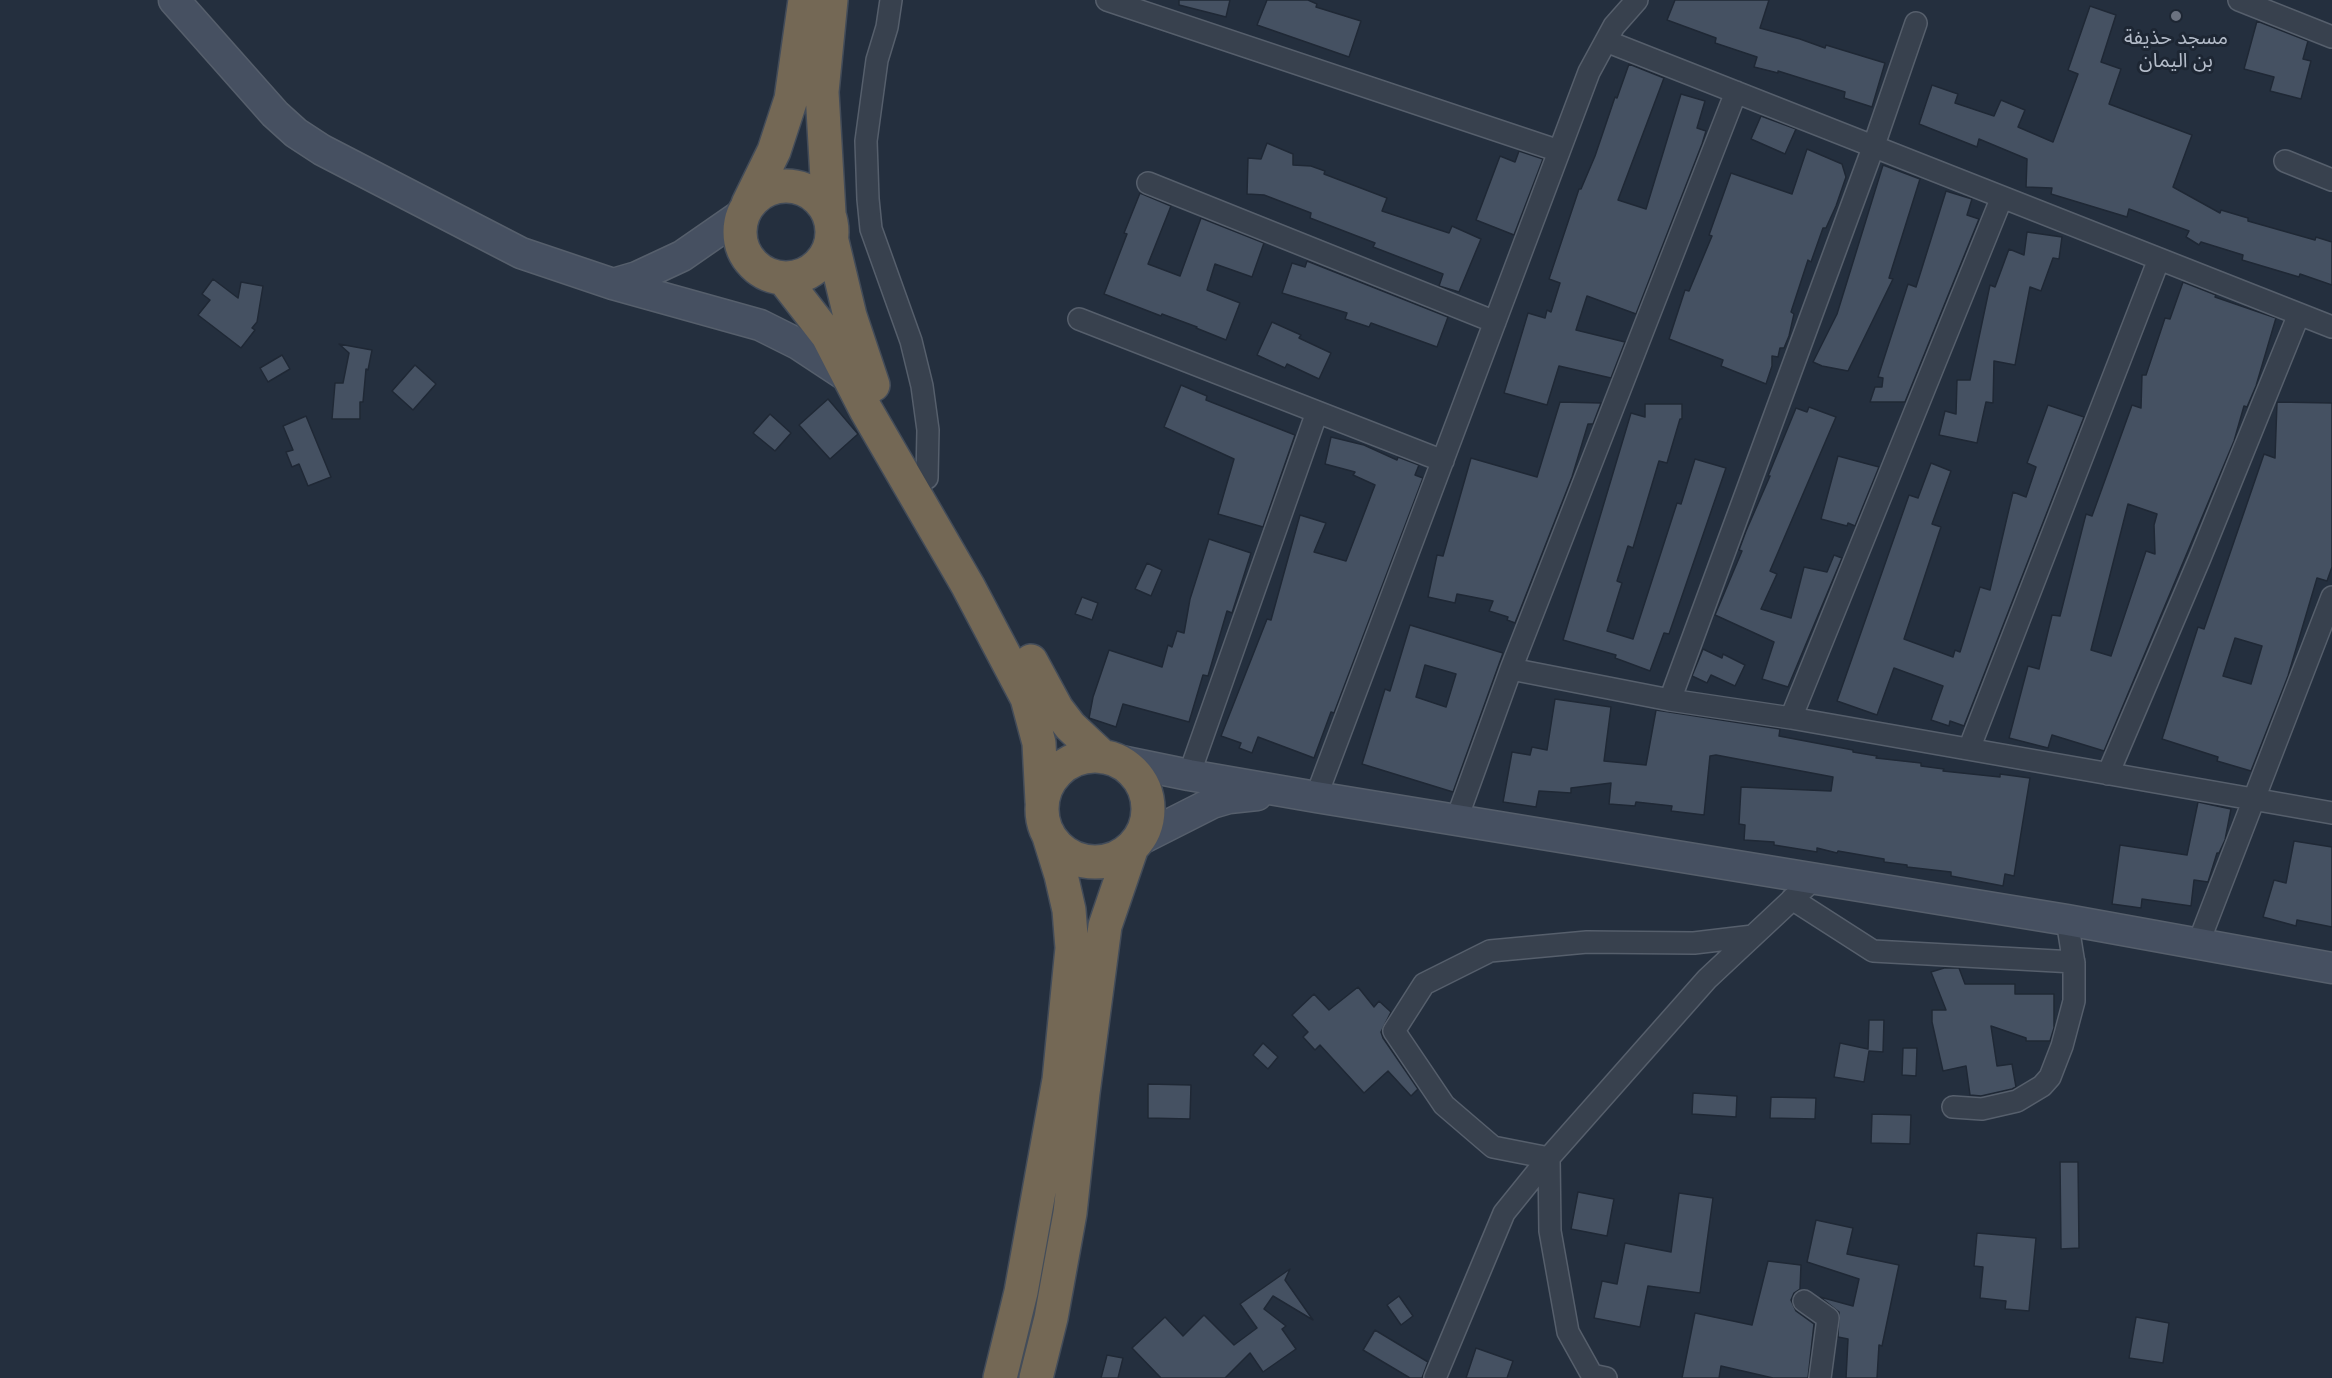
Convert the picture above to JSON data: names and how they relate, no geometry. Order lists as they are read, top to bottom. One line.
{"places":["مسجد حذيفة بن اليمان"]}
